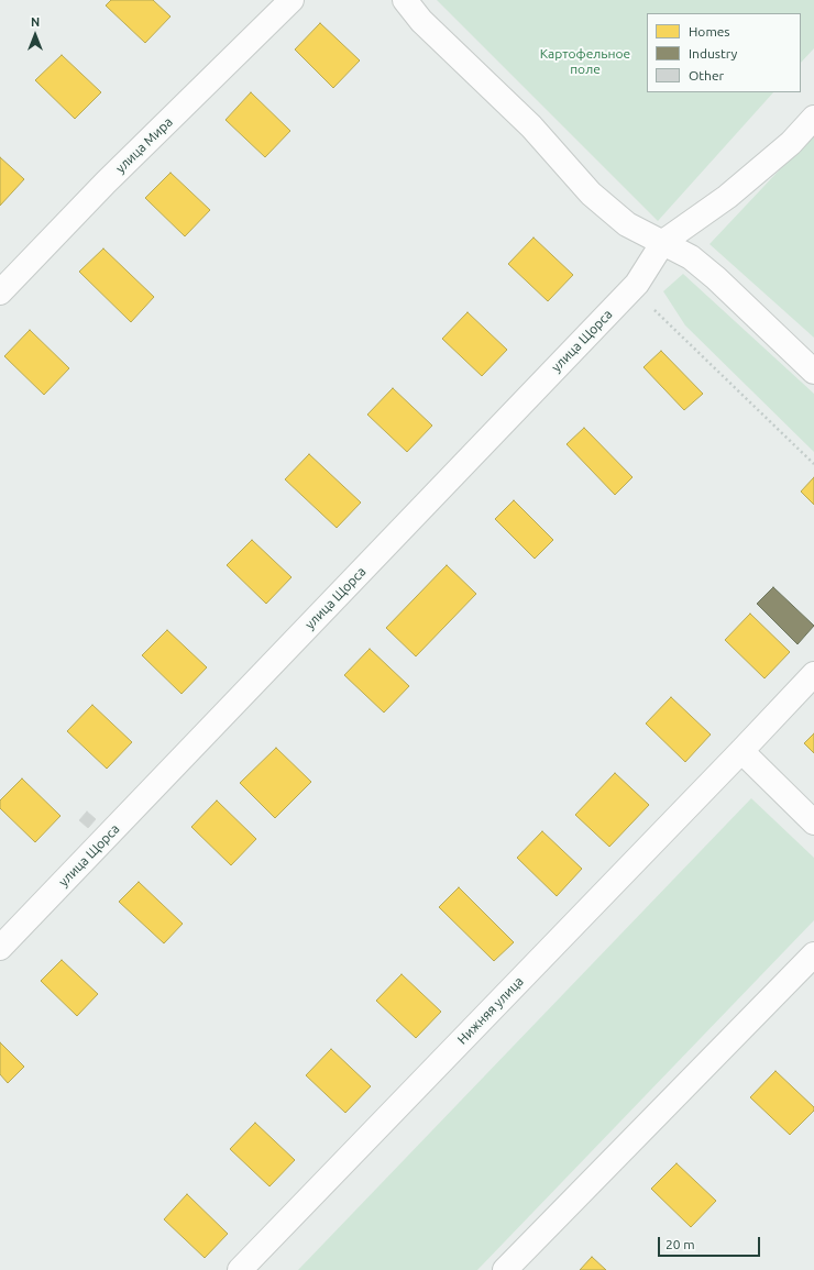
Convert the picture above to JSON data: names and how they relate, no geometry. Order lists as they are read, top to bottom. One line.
{"streets":{"street":["улица Мира","улица Щорса","Нижняя улица"]},"parks":["Картофельное поле"],"legend":["Homes","Industry","Other"],"scale_bar":"20 m","north":"top"}
